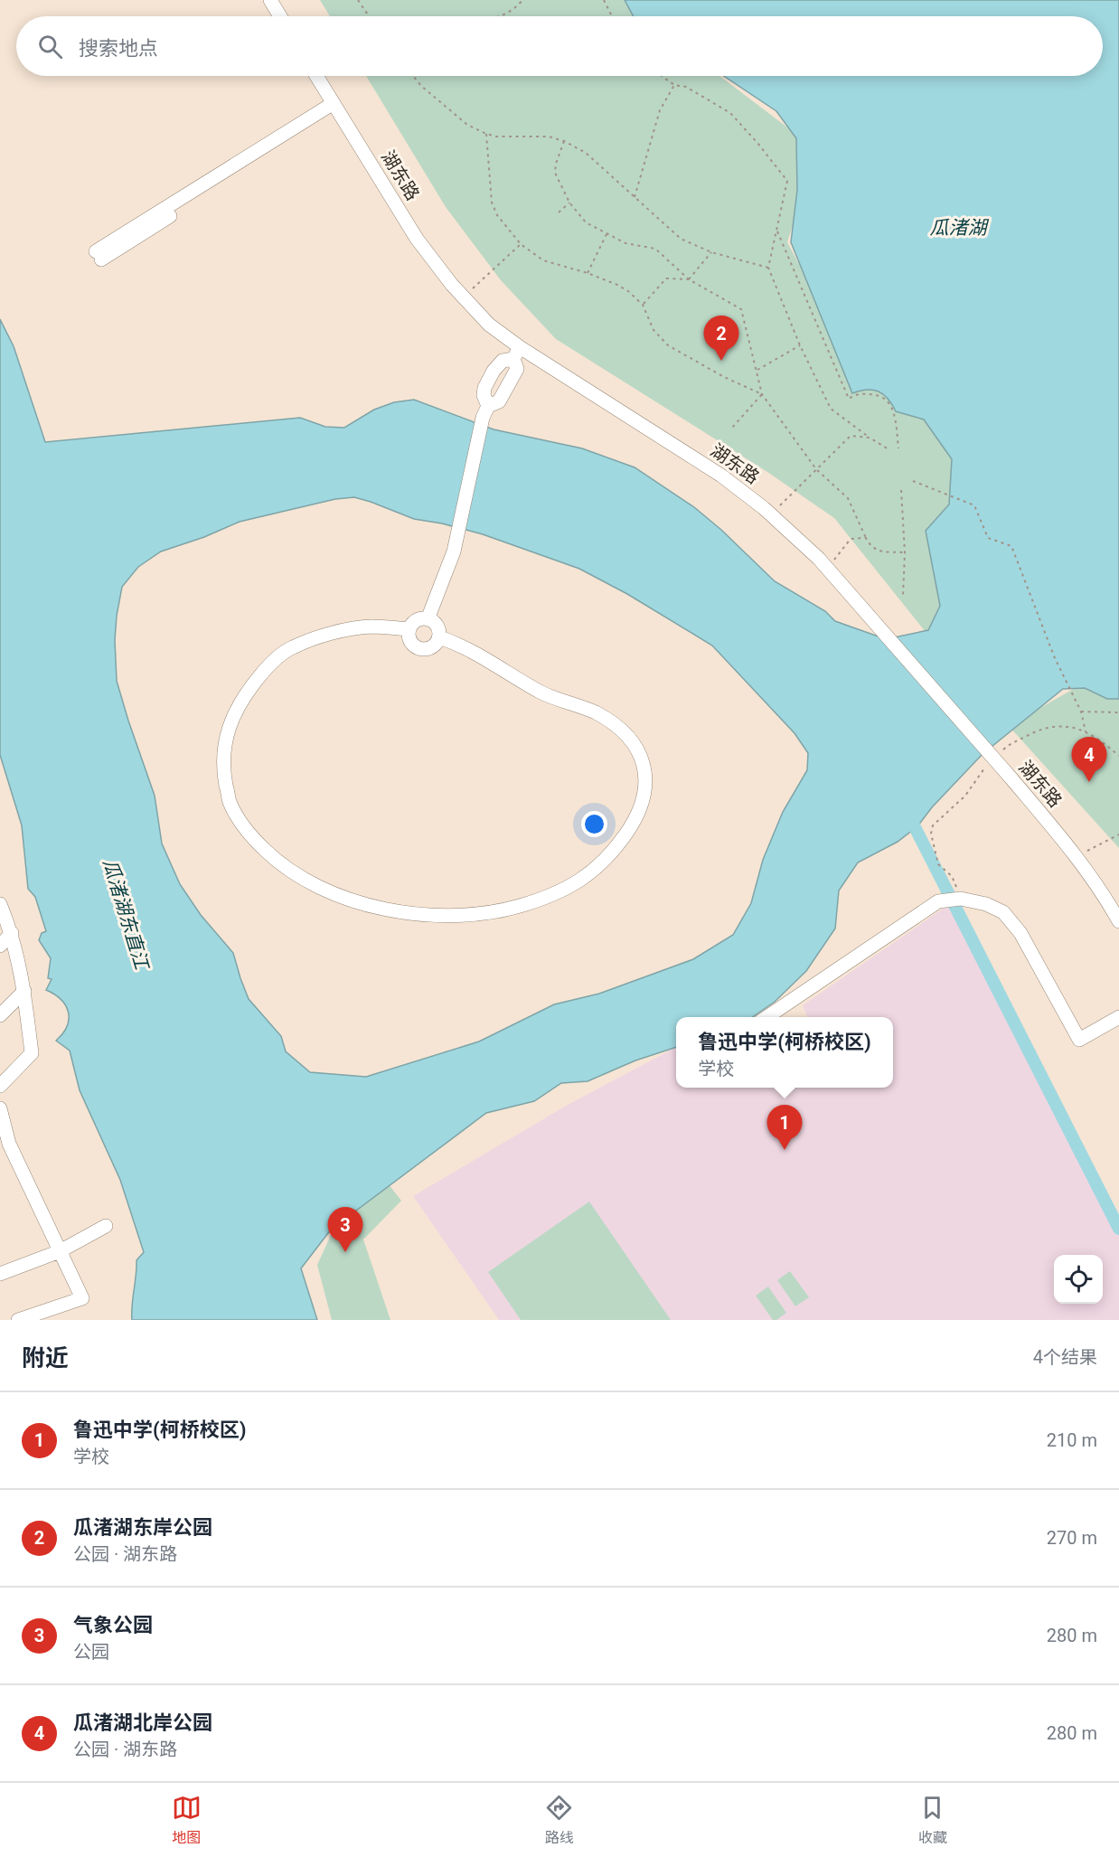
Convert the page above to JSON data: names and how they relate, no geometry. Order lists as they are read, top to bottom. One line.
{"streets":{"street":["湖东路"]},"water":["瓜渚湖","瓜渚湖东直江"],"page":{"search":"搜索地点","pins":["2","4","1","3"],"popup":["鲁迅中学(柯桥校区)","学校"],"heading":["附近","4个结果"],"list":[{"mark":"1","name":"鲁迅中学(柯桥校区)","note":"学校","value":"210 m"},{"mark":"2","name":"瓜渚湖东岸公园","note":"公园 · 湖东路","value":"270 m"},{"mark":"3","name":"气象公园","note":"公园","value":"280 m"},{"mark":"4","name":"瓜渚湖北岸公园","note":"公园 · 湖东路","value":"280 m"}],"nav":["地图","路线","收藏"]}}
